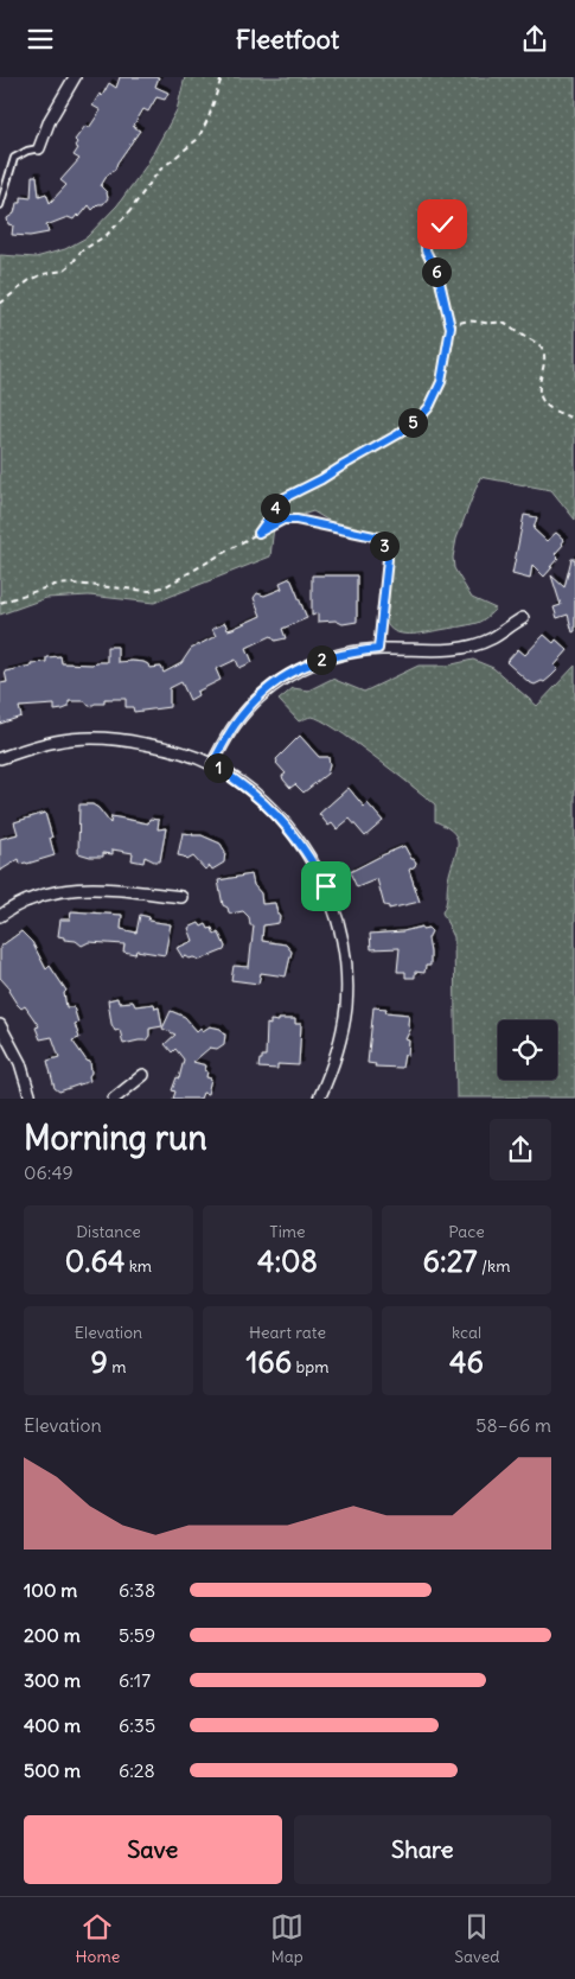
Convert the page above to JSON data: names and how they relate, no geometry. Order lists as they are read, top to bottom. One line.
{"page":{"header":"Fleetfoot","pins":["6","5","4","3","2","1"],"heading":["Morning run","06:49"],"stats":[["Distance","0.64 km"],["Time","4:08"],["Pace","6:27 /km"],["Elevation","9 m"],["Heart rate","166 bpm"],["kcal","46"]],"chart":["Elevation","58–66 m"],"list":[{"name":"100 m","note":"6:38"},{"name":"200 m","note":"5:59"},{"name":"300 m","note":"6:17"},{"name":"400 m","note":"6:35"},{"name":"500 m","note":"6:28"}],"buttons":["Save","Share"],"tabs":["Home","Map","Saved"]}}
